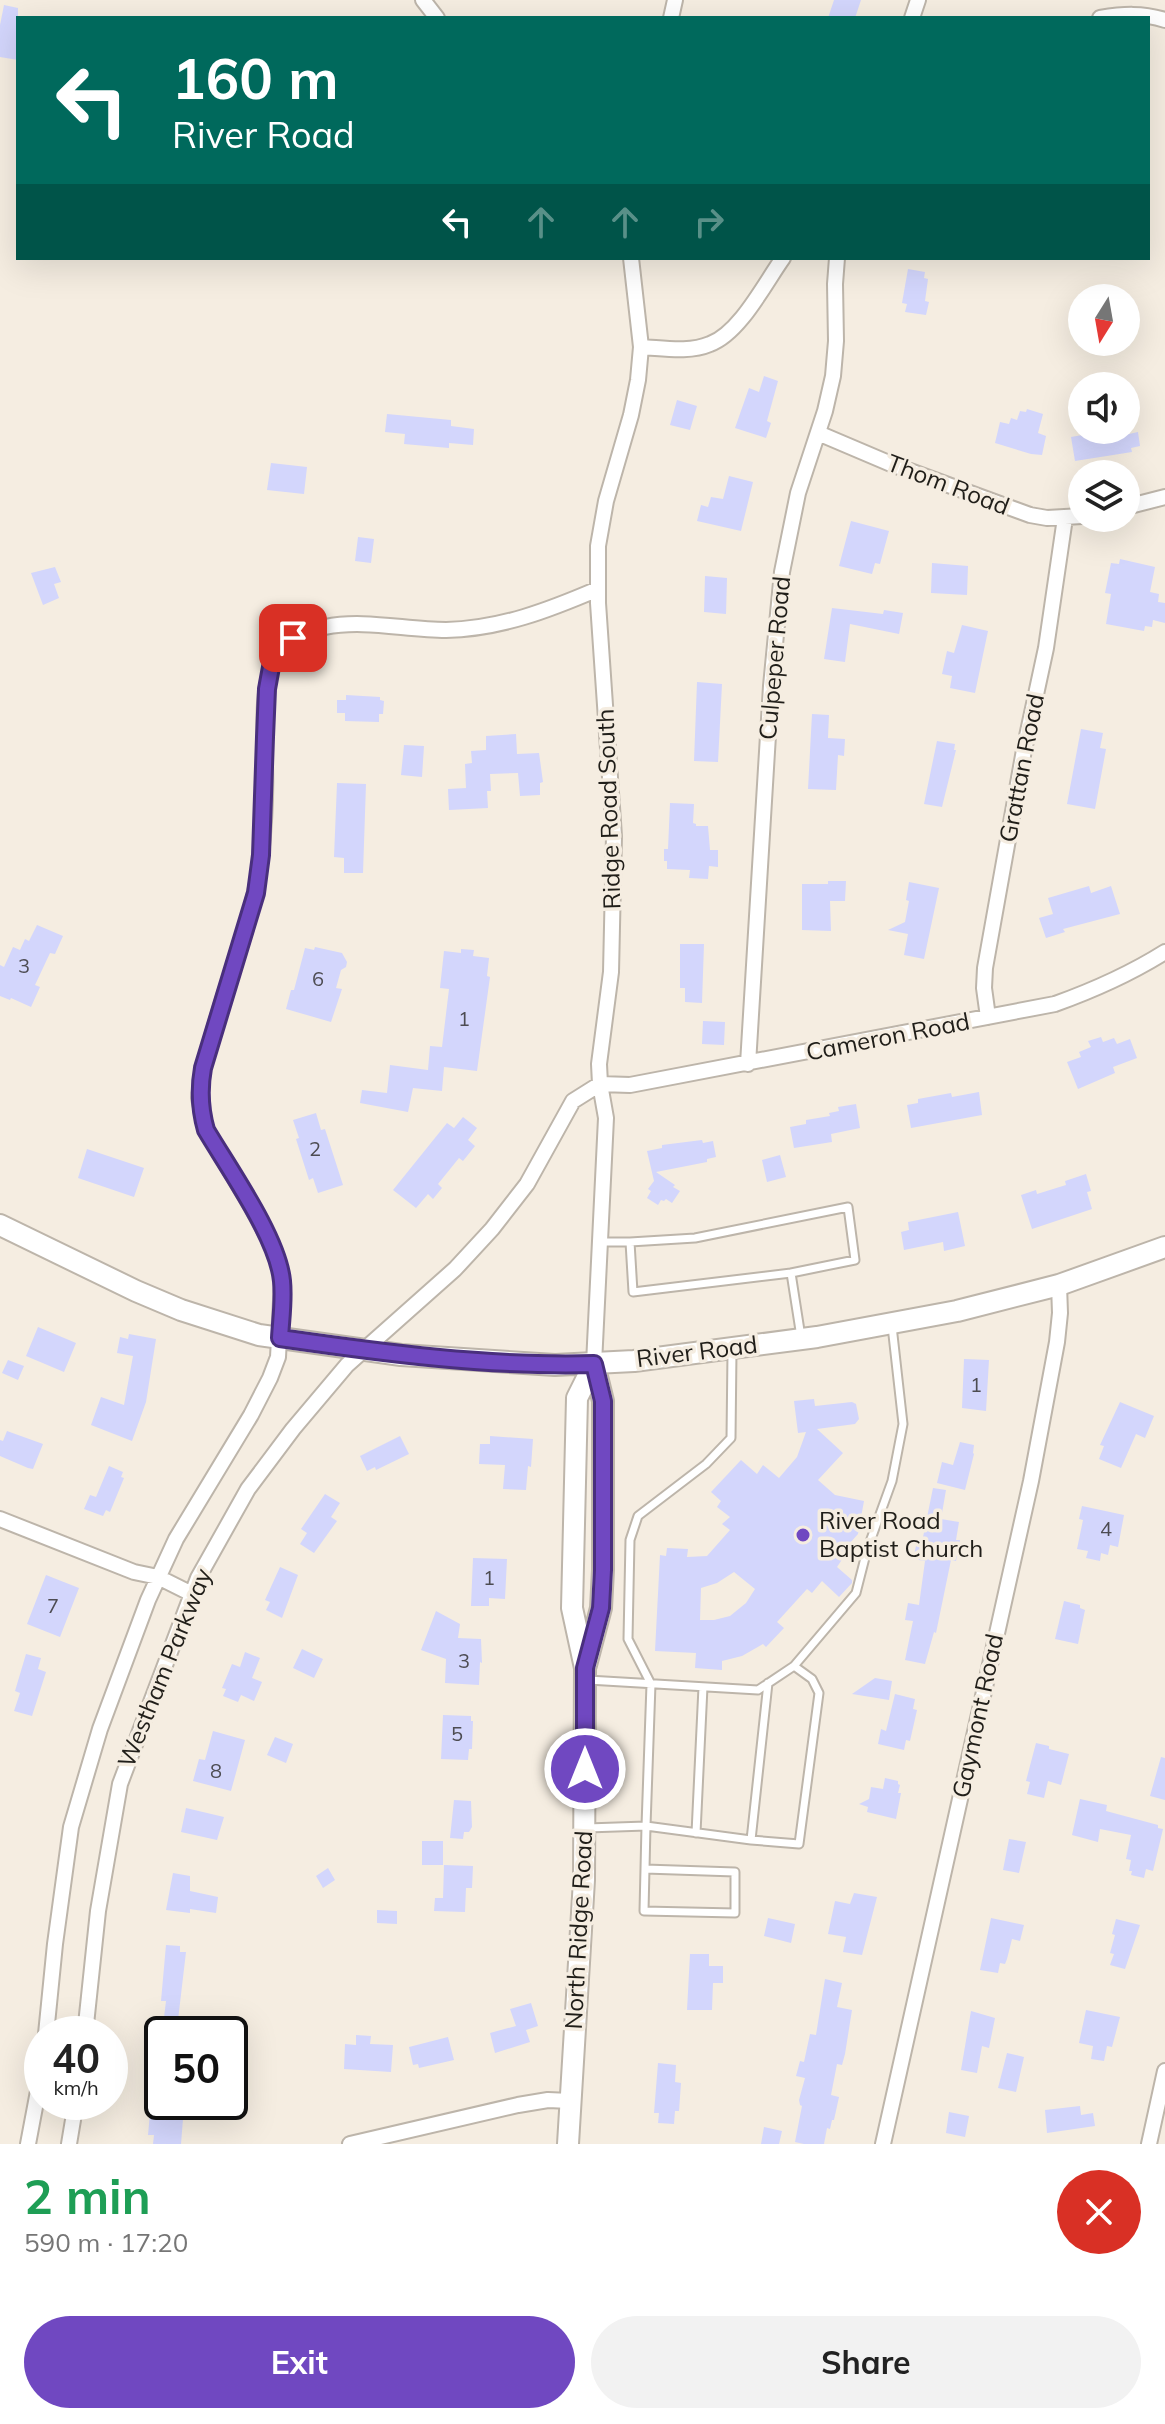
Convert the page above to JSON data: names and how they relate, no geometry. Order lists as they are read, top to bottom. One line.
{"streets":{"main road":["River Road","North Ridge Road"],"street":["Thom Road","Culpeper Road","Grattan Road","Ridge Road South","Cameron Road","Westham Parkway","Gaymont Road"]},"crossings":[["Thom Road","Culpeper Road"],["Thom Road","Grattan Road"],["Culpeper Road","Cameron Road"],["Grattan Road","Cameron Road"],["Ridge Road South","Cameron Road"],["Ridge Road South","River Road"],["Ridge Road South","Westham Parkway"],["Ridge Road South","North Ridge Road"],["Cameron Road","Westham Parkway"],["River Road","Westham Parkway"],["River Road","Gaymont Road"],["River Road","North Ridge Road"]],"places":["River Road Baptist Church"],"house_numbers":["3","6","1","2","1","4","1","7","3","5","8"],"north":"bottom","page":{"turn":["160 m","River Road"],"speed":"40 km/h","limit":"50","heading":["2 min","590 m · 17:20"],"buttons":["Exit","Share"]}}
